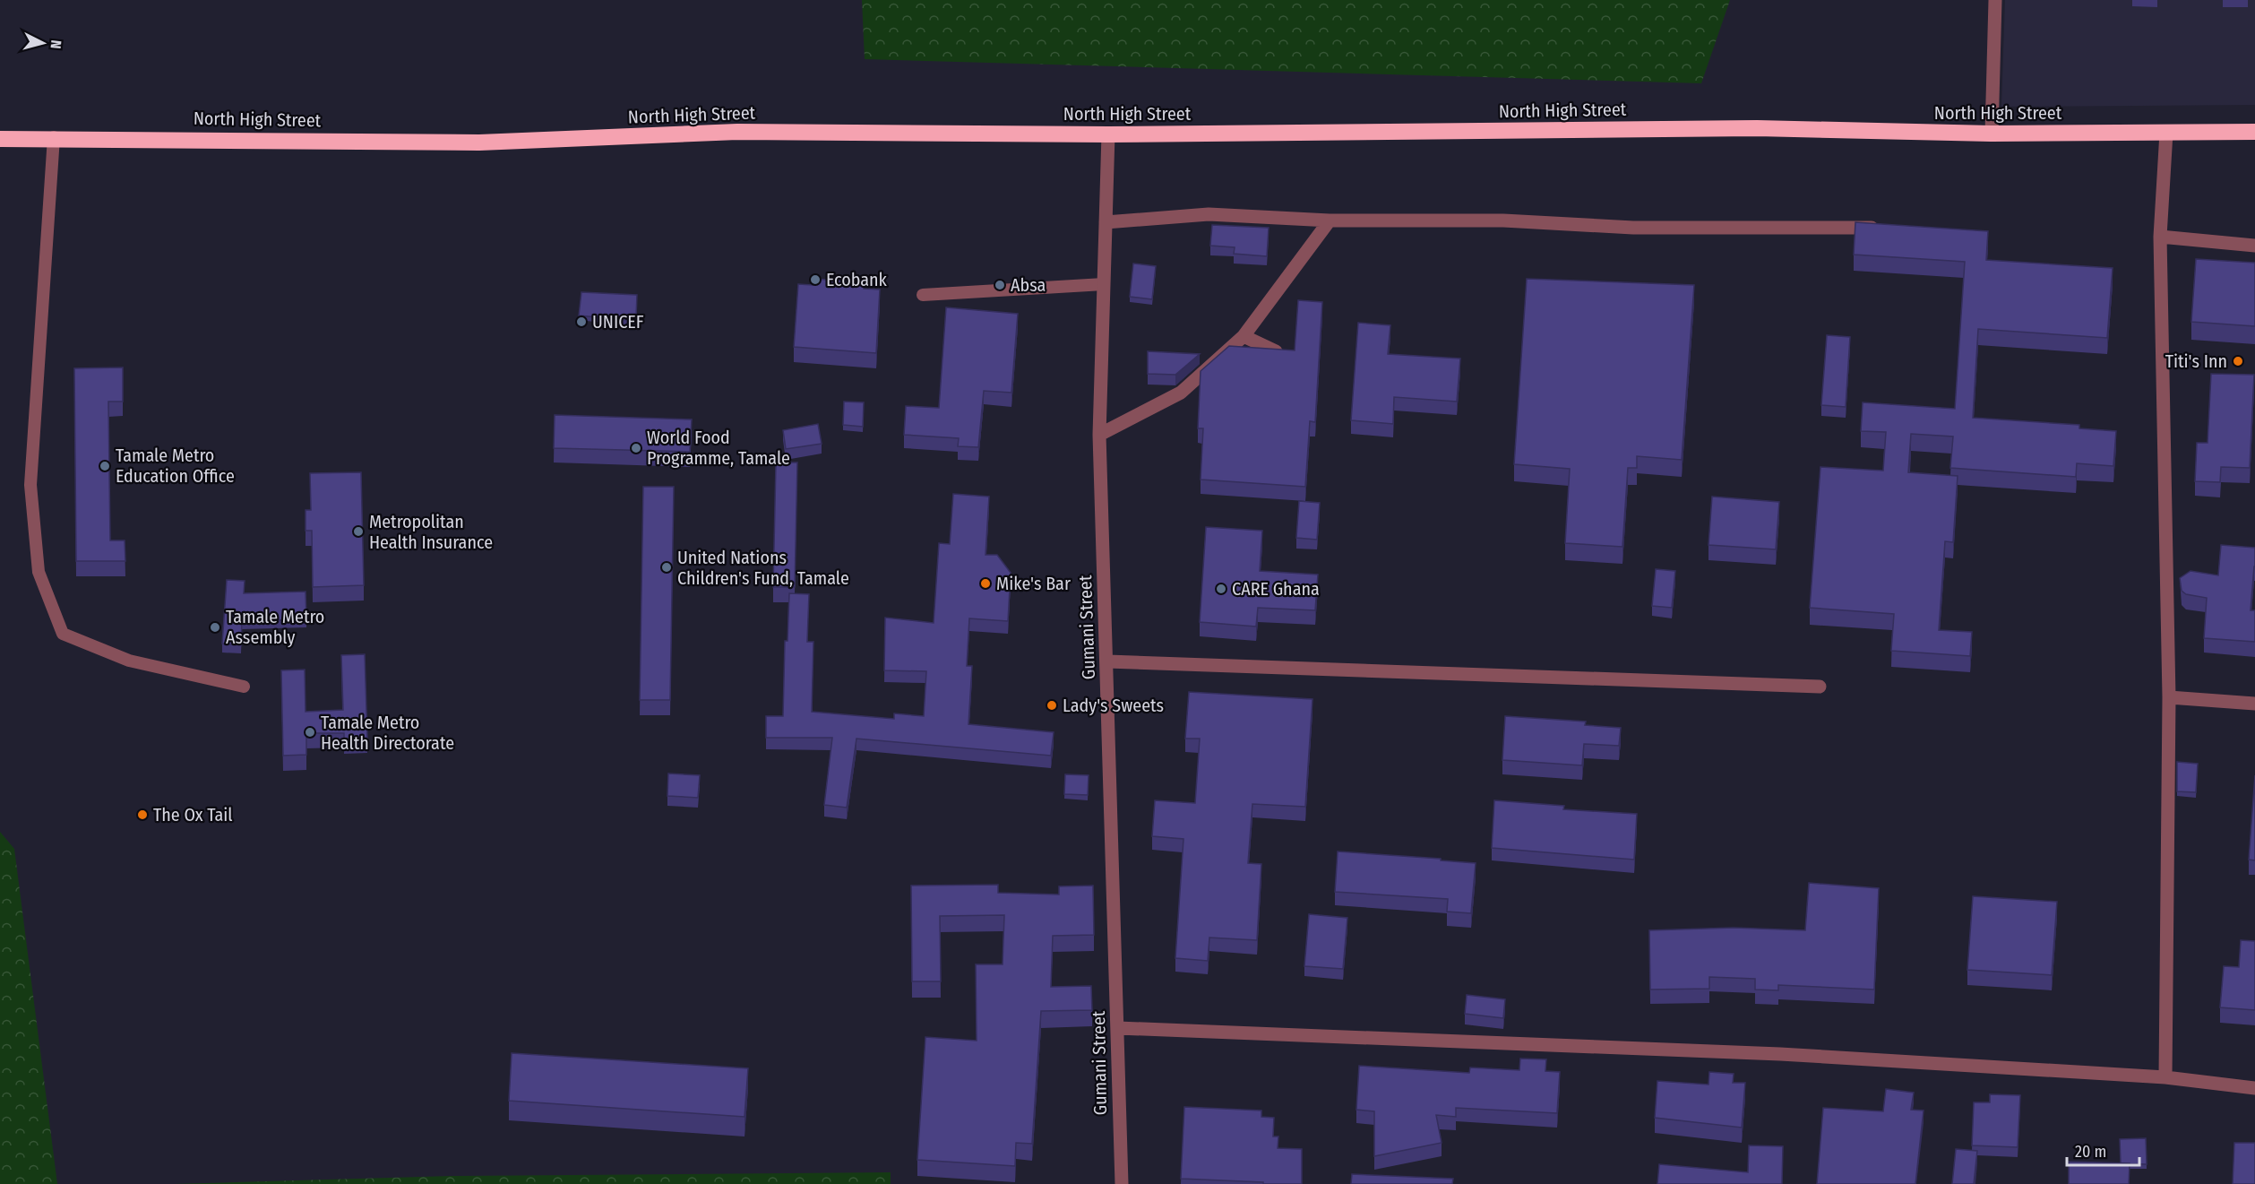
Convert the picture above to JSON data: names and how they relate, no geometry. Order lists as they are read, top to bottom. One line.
{"streets":{"highway":["North High Street"],"street":["Gumani Street"]},"crossings":[["North High Street","Gumani Street"]],"places":["Ecobank","Absa","UNICEF","Titi's Inn","World Food Programme, Tamale","Tamale Metro Education Office","Metropolitan Health Insurance","United Nations Children's Fund, Tamale","Mike's Bar","CARE Ghana","Tamale Metro Assembly","Lady's Sweets","Tamale Metro Health Directorate","The Ox Tail"],"scale_bar":"20 m","north":"right"}
